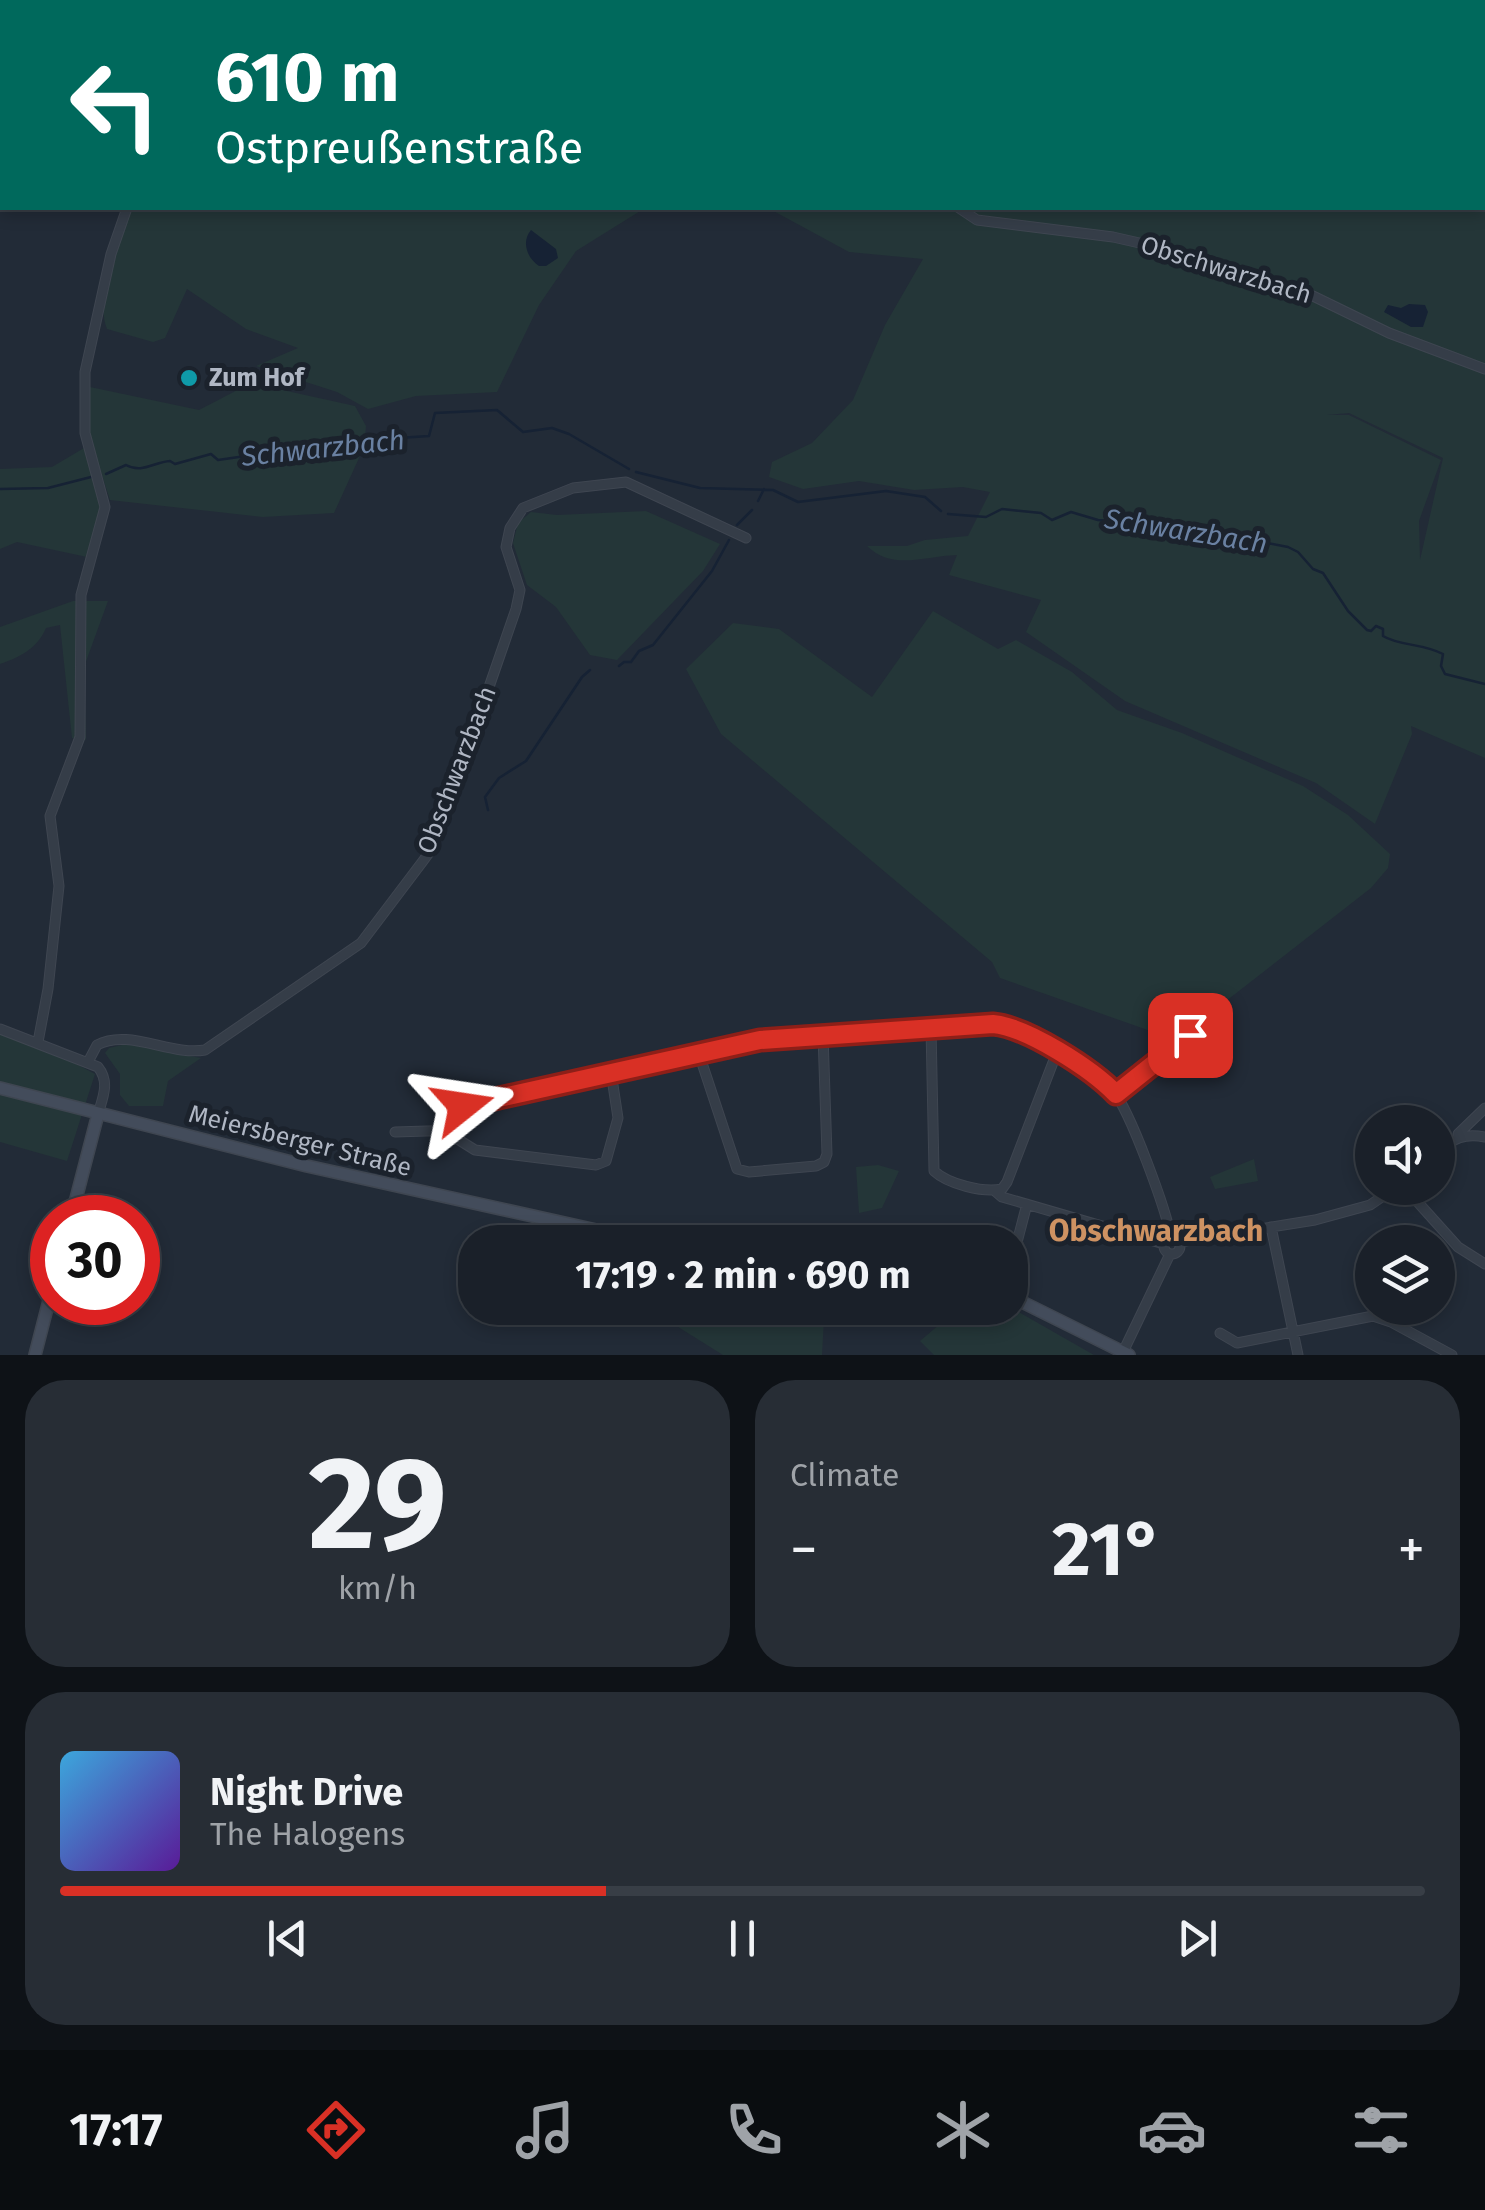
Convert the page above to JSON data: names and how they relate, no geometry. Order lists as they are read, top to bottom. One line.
{"streets":{"main road":["Meiersberger Straße"],"street":["Obschwarzbach"]},"districts":["Obschwarzbach"],"water":["Schwarzbach"],"places":["Zum Hof"],"page":{"turn":["610 m","Ostpreußenstraße"],"limit":"30","trip":"17:19 · 2 min · 690 m","tile":[["29","km/h"],"Climate"],"heat":["−","21°","+"],"song":["Night Drive","The Halogens"],"tabs":"17:17"}}
